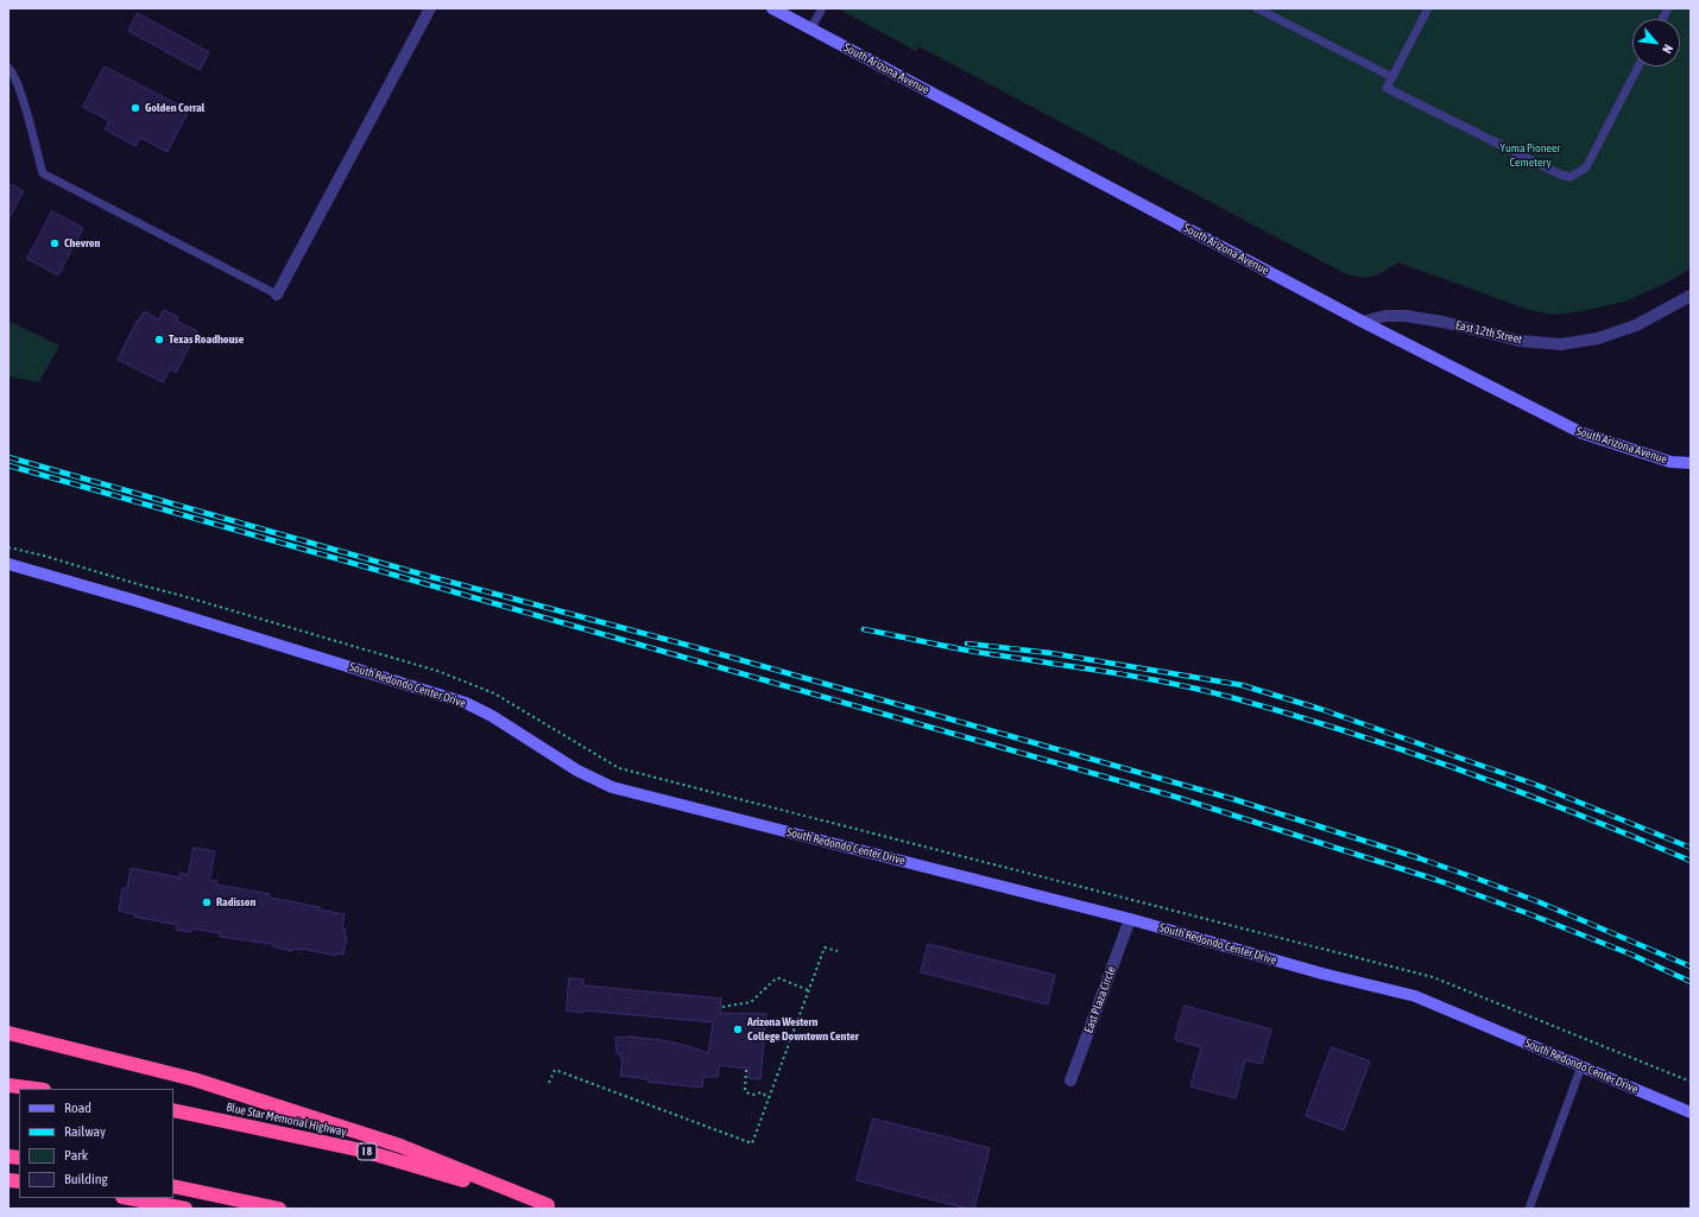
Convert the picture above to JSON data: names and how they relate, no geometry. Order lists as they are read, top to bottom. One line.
{"streets":{"highway":["Blue Star Memorial Highway","I 8"],"street":["South Arizona Avenue","East 12th Street","South Redondo Center Drive","East Plaza Circle"]},"crossings":[["South Arizona Avenue","East 12th Street"],["South Redondo Center Drive","East Plaza Circle"]],"parks":["Yuma Pioneer Cemetery"],"places":["Golden Corral","Chevron","Texas Roadhouse","Radisson","Arizona Western College Downtown Center"],"legend":["Road","Railway","Park","Building"],"north":"bottom right"}
